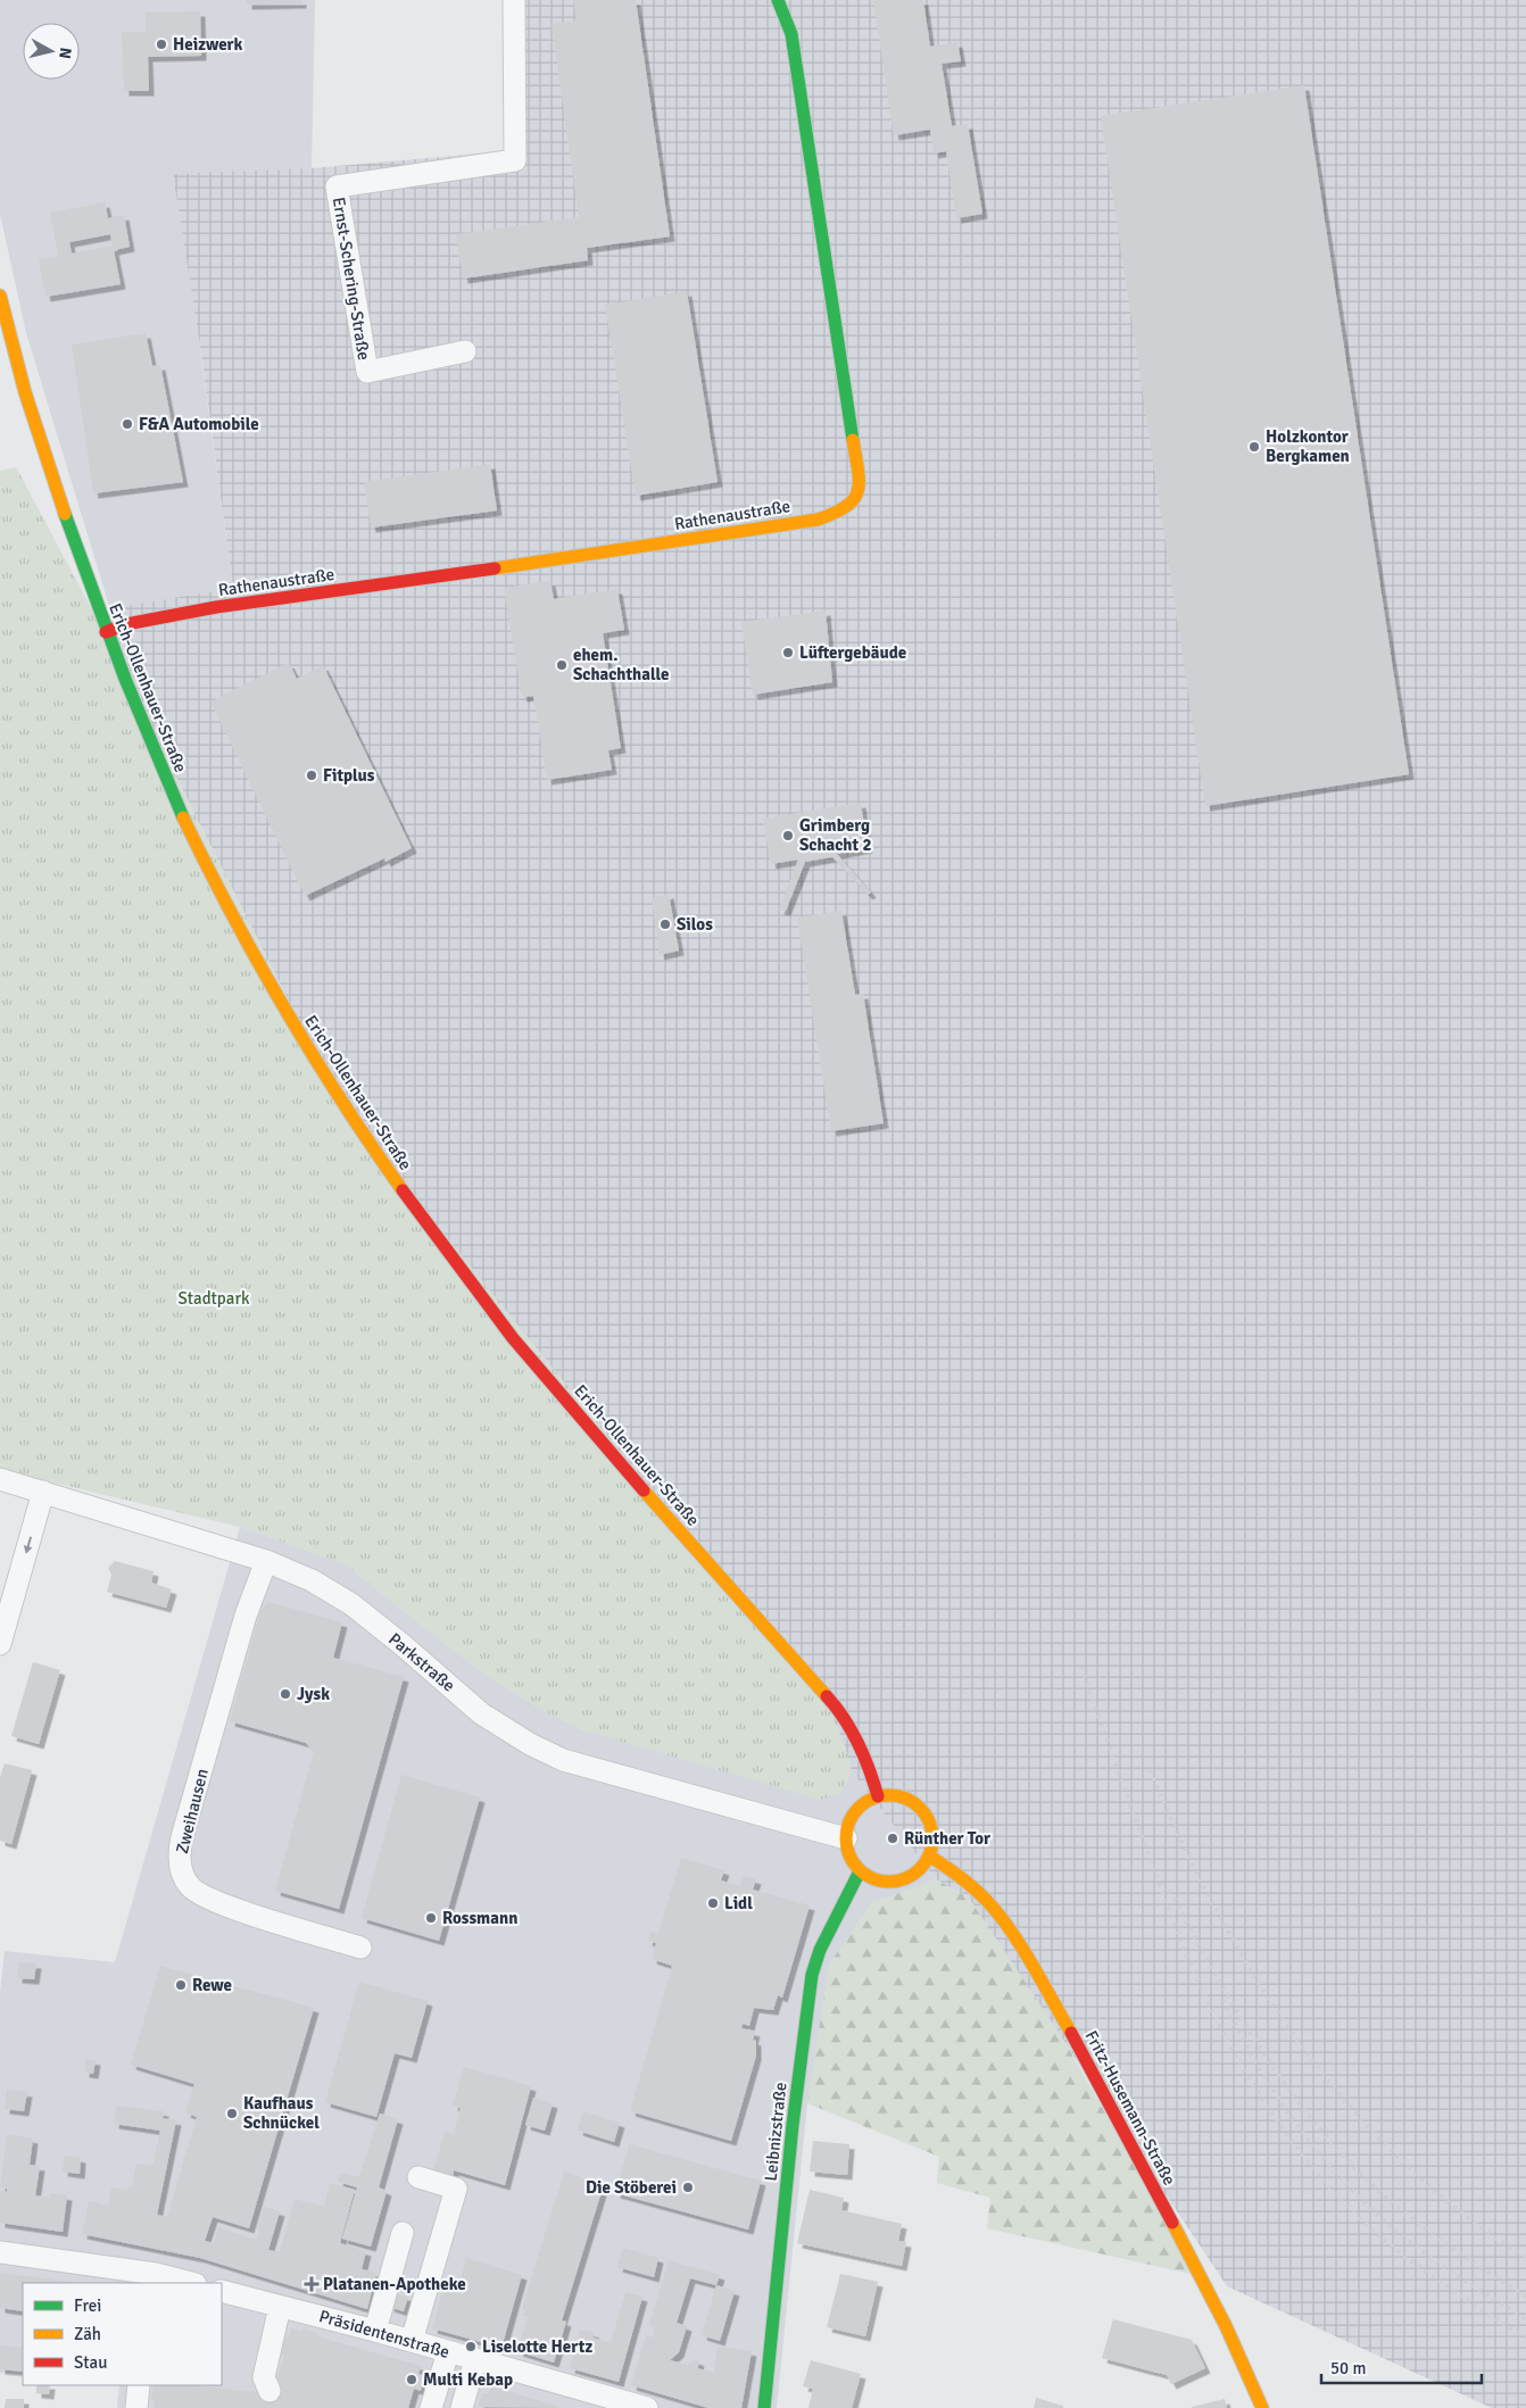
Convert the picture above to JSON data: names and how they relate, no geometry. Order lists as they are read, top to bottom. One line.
{"streets":{"street":["Ernst-Schering-Straße","Rathenaustraße","Erich-Ollenhauer-Straße","Parkstraße","Zweihausen","Fritz-Husemann-Straße","Leibnizstraße","Präsidentenstraße"]},"crossings":[["Rathenaustraße","Erich-Ollenhauer-Straße"],["Erich-Ollenhauer-Straße","Parkstraße"],["Erich-Ollenhauer-Straße","Fritz-Husemann-Straße"],["Erich-Ollenhauer-Straße","Leibnizstraße"],["Parkstraße","Zweihausen"],["Parkstraße","Fritz-Husemann-Straße"],["Parkstraße","Leibnizstraße"],["Fritz-Husemann-Straße","Leibnizstraße"]],"parks":["Stadtpark"],"places":{"other":["Heizwerk","F&A Automobile","Holzkontor Bergkamen","Lüftergebäude","ehem. Schachthalle","Fitplus","Grimberg Schacht 2","Silos","Jysk","Rünther Tor","Lidl","Rossmann","Rewe","Kaufhaus Schnückel","Die Stöberei","Liselotte Hertz","Multi Kebap"],"health":["Platanen-Apotheke"]},"legend":["Frei","Zäh","Stau"],"scale_bar":"50 m","north":"right"}
